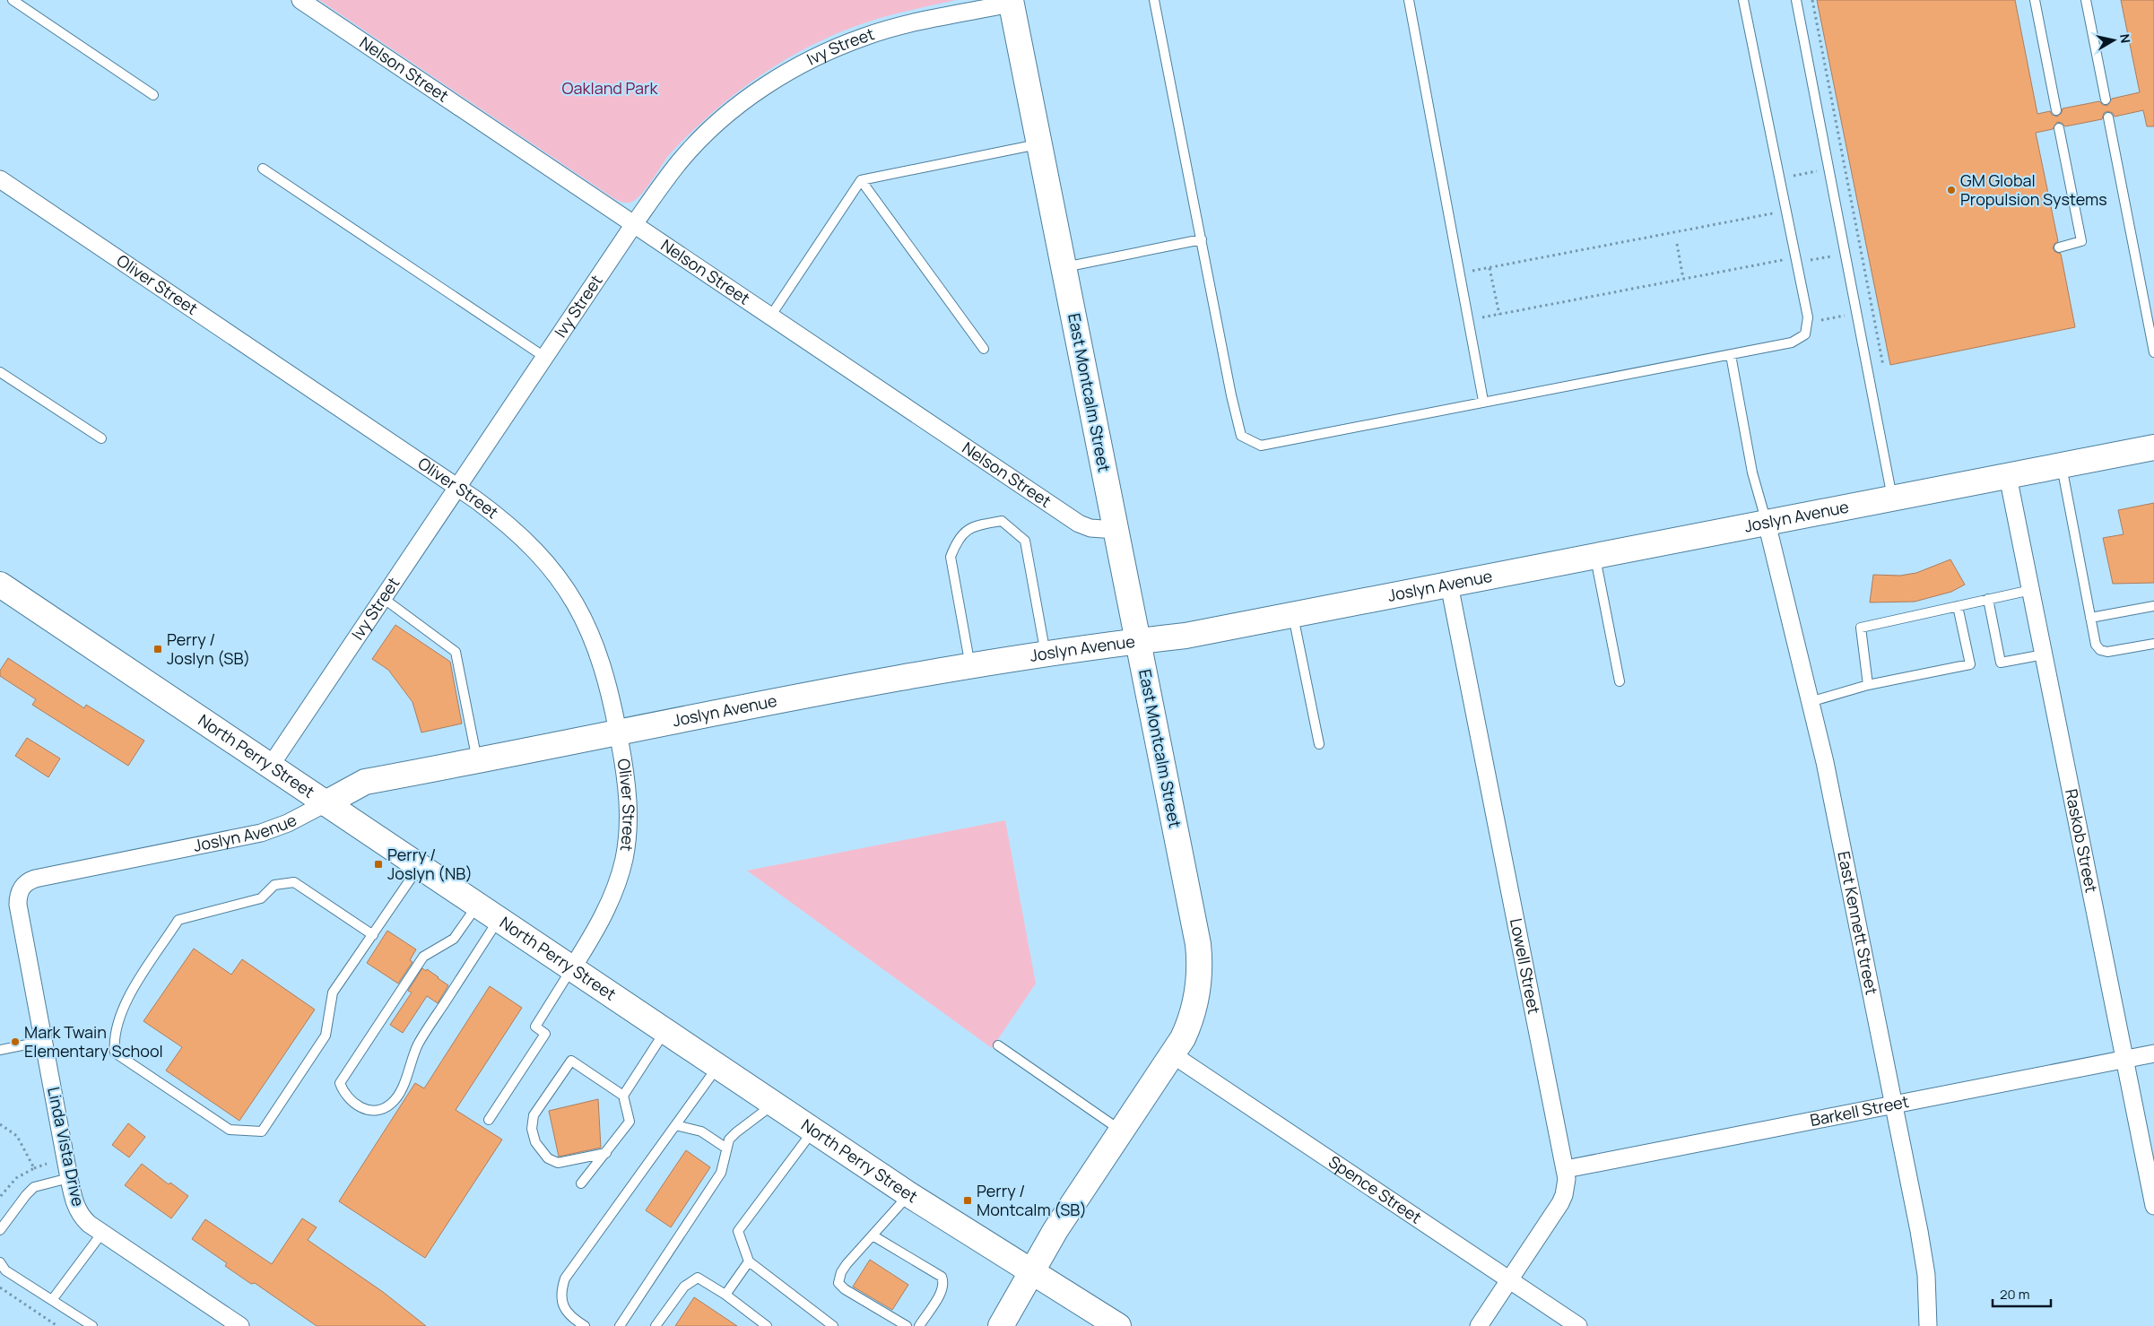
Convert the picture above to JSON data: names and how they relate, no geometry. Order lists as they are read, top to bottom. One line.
{"streets":{"main road":["East Montcalm Street","Joslyn Avenue","North Perry Street"],"street":["Ivy Street","Nelson Street","Oliver Street","Raskob Street","East Kennett Street","Lowell Street","Barkell Street","Linda Vista Drive","Spence Street"]},"crossings":[["Ivy Street","Nelson Street"],["Ivy Street","Oliver Street"],["Ivy Street","East Montcalm Street"],["Ivy Street","North Perry Street"],["Nelson Street","East Montcalm Street"],["Oliver Street","Joslyn Avenue"],["Oliver Street","North Perry Street"],["East Montcalm Street","Joslyn Avenue"],["East Montcalm Street","North Perry Street"],["East Montcalm Street","Spence Street"],["Joslyn Avenue","North Perry Street"],["Joslyn Avenue","Raskob Street"],["Joslyn Avenue","East Kennett Street"],["Joslyn Avenue","Lowell Street"],["Joslyn Avenue","Linda Vista Drive"],["Raskob Street","Barkell Street"],["East Kennett Street","Barkell Street"],["Lowell Street","Barkell Street"],["Lowell Street","Spence Street"]],"parks":["Oakland Park"],"places":{"other":["GM Global Propulsion Systems","Mark Twain Elementary School"],"transit":["Perry / Joslyn (SB)","Perry / Joslyn (NB)","Perry / Montcalm (SB)"]},"scale_bar":"20 m","north":"right"}
